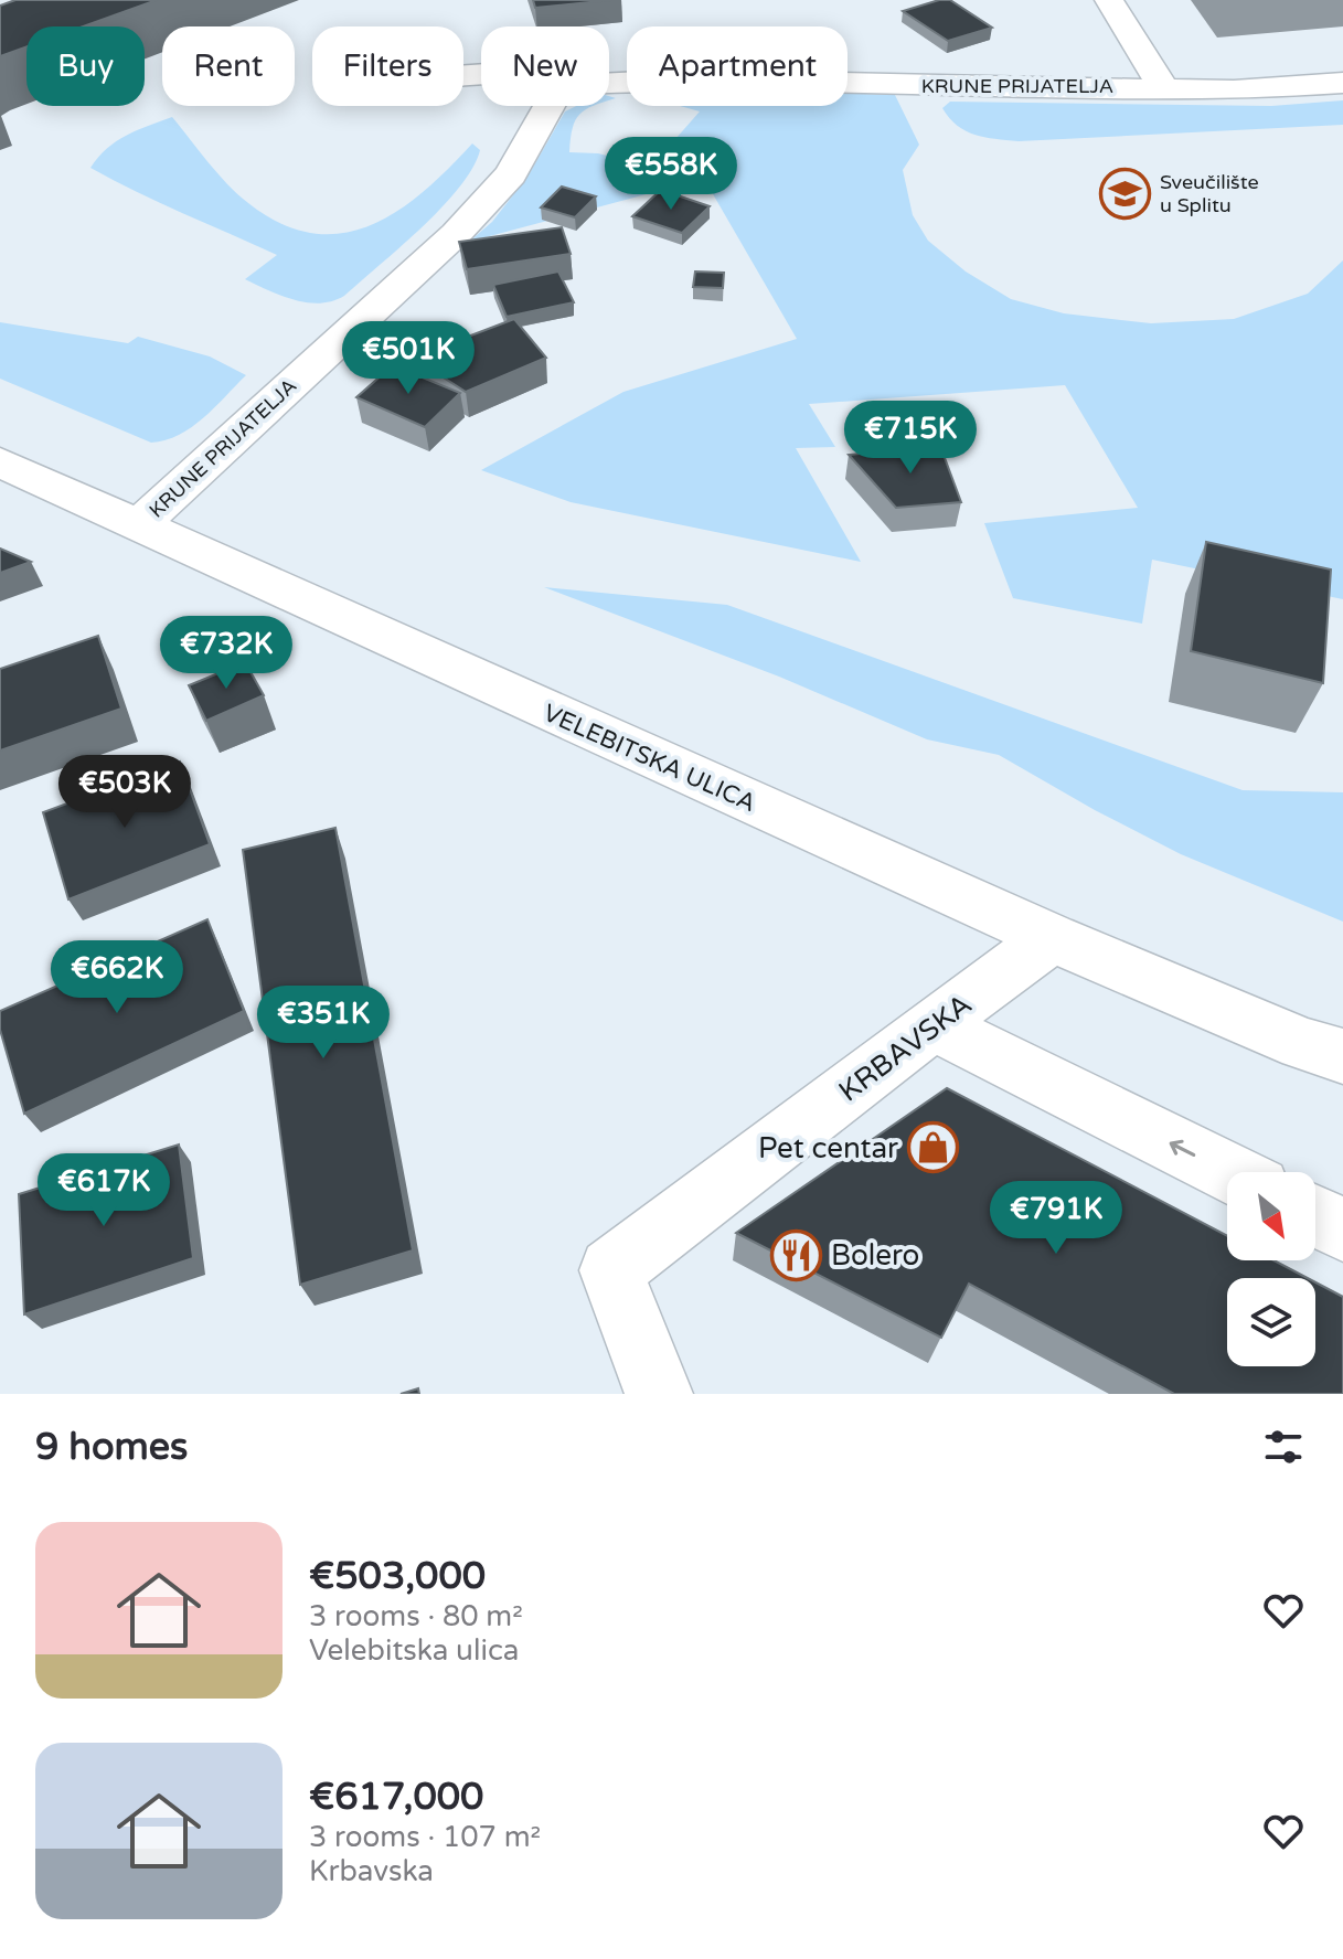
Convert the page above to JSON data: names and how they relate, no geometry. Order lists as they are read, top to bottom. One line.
{"streets":{"street":["KRUNE PRIJATELJA","VELEBITSKA ULICA","KRBAVSKA"]},"crossings":[["KRUNE PRIJATELJA","VELEBITSKA ULICA"],["VELEBITSKA ULICA","KRBAVSKA"]],"places":{"school or university":["Sveučilište u Splitu"],"shop":["Pet centar"],"restaurant":["Bolero"]},"north":"bottom right","page":{"chip":["Buy","Rent","Filters","New","Apartment"],"price":["€558K","€501K","€715K","€732K","€503K","€662K","€351K","€617K","€791K"],"heading":"9 homes","list":[{"name":"€503,000","note":"3 rooms · 80 m² · Velebitska ulica"},{"name":"€617,000","note":"3 rooms · 107 m² · Krbavska"}]}}
